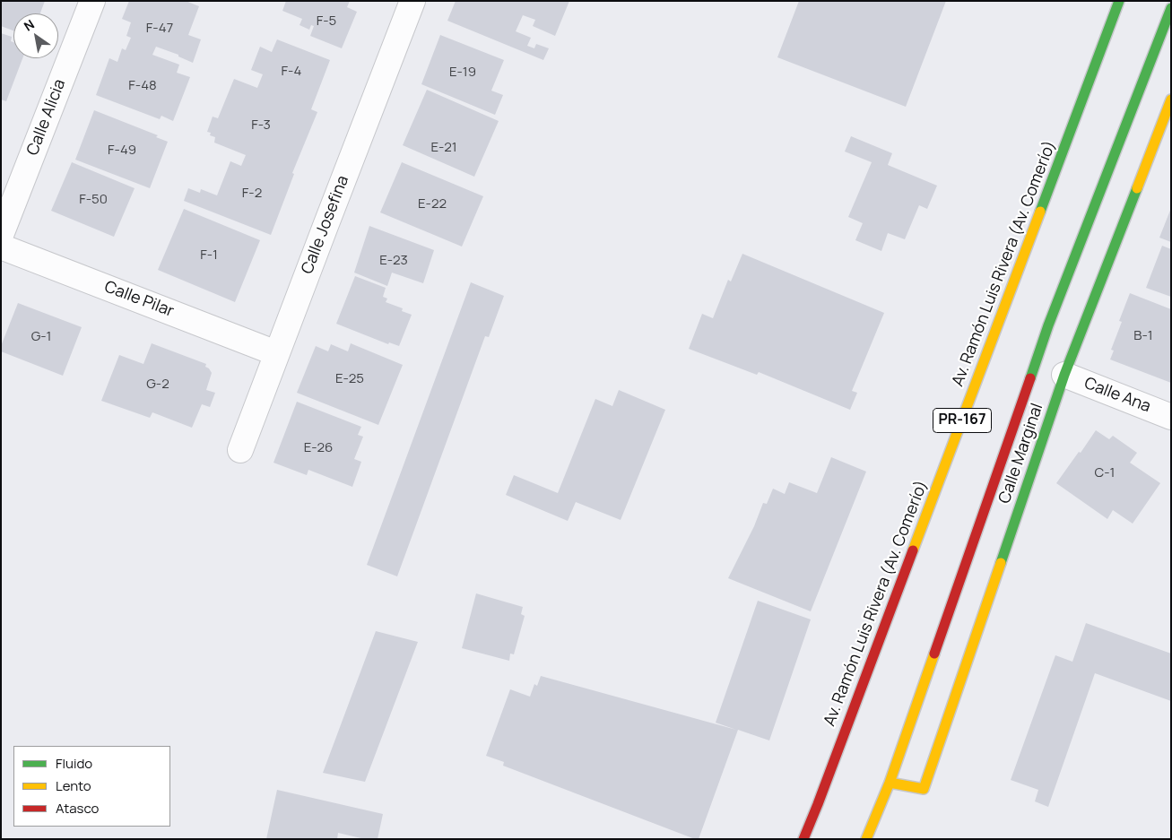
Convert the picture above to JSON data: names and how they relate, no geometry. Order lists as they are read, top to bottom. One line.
{"streets":{"main road":["Av. Ramón Luis Rivera (Av. Comerío)","PR-167","Calle Marginal"],"street":["Calle Alicia","Calle Josefina","Calle Pilar","Calle Ana"]},"crossings":[["Calle Josefina","Calle Pilar"],["Calle Ana","Calle Marginal"],["PR-167","Calle Marginal"]],"house_numbers":["F-5","F-47","F-4","E-19","F-48","F-3","E-21","F-49","F-2","F-50","E-22","F-1","E-23","B-1","G-1","E-25","G-2","E-26","C-1"],"legend":["Fluido","Lento","Atasco"],"north":"top left"}
